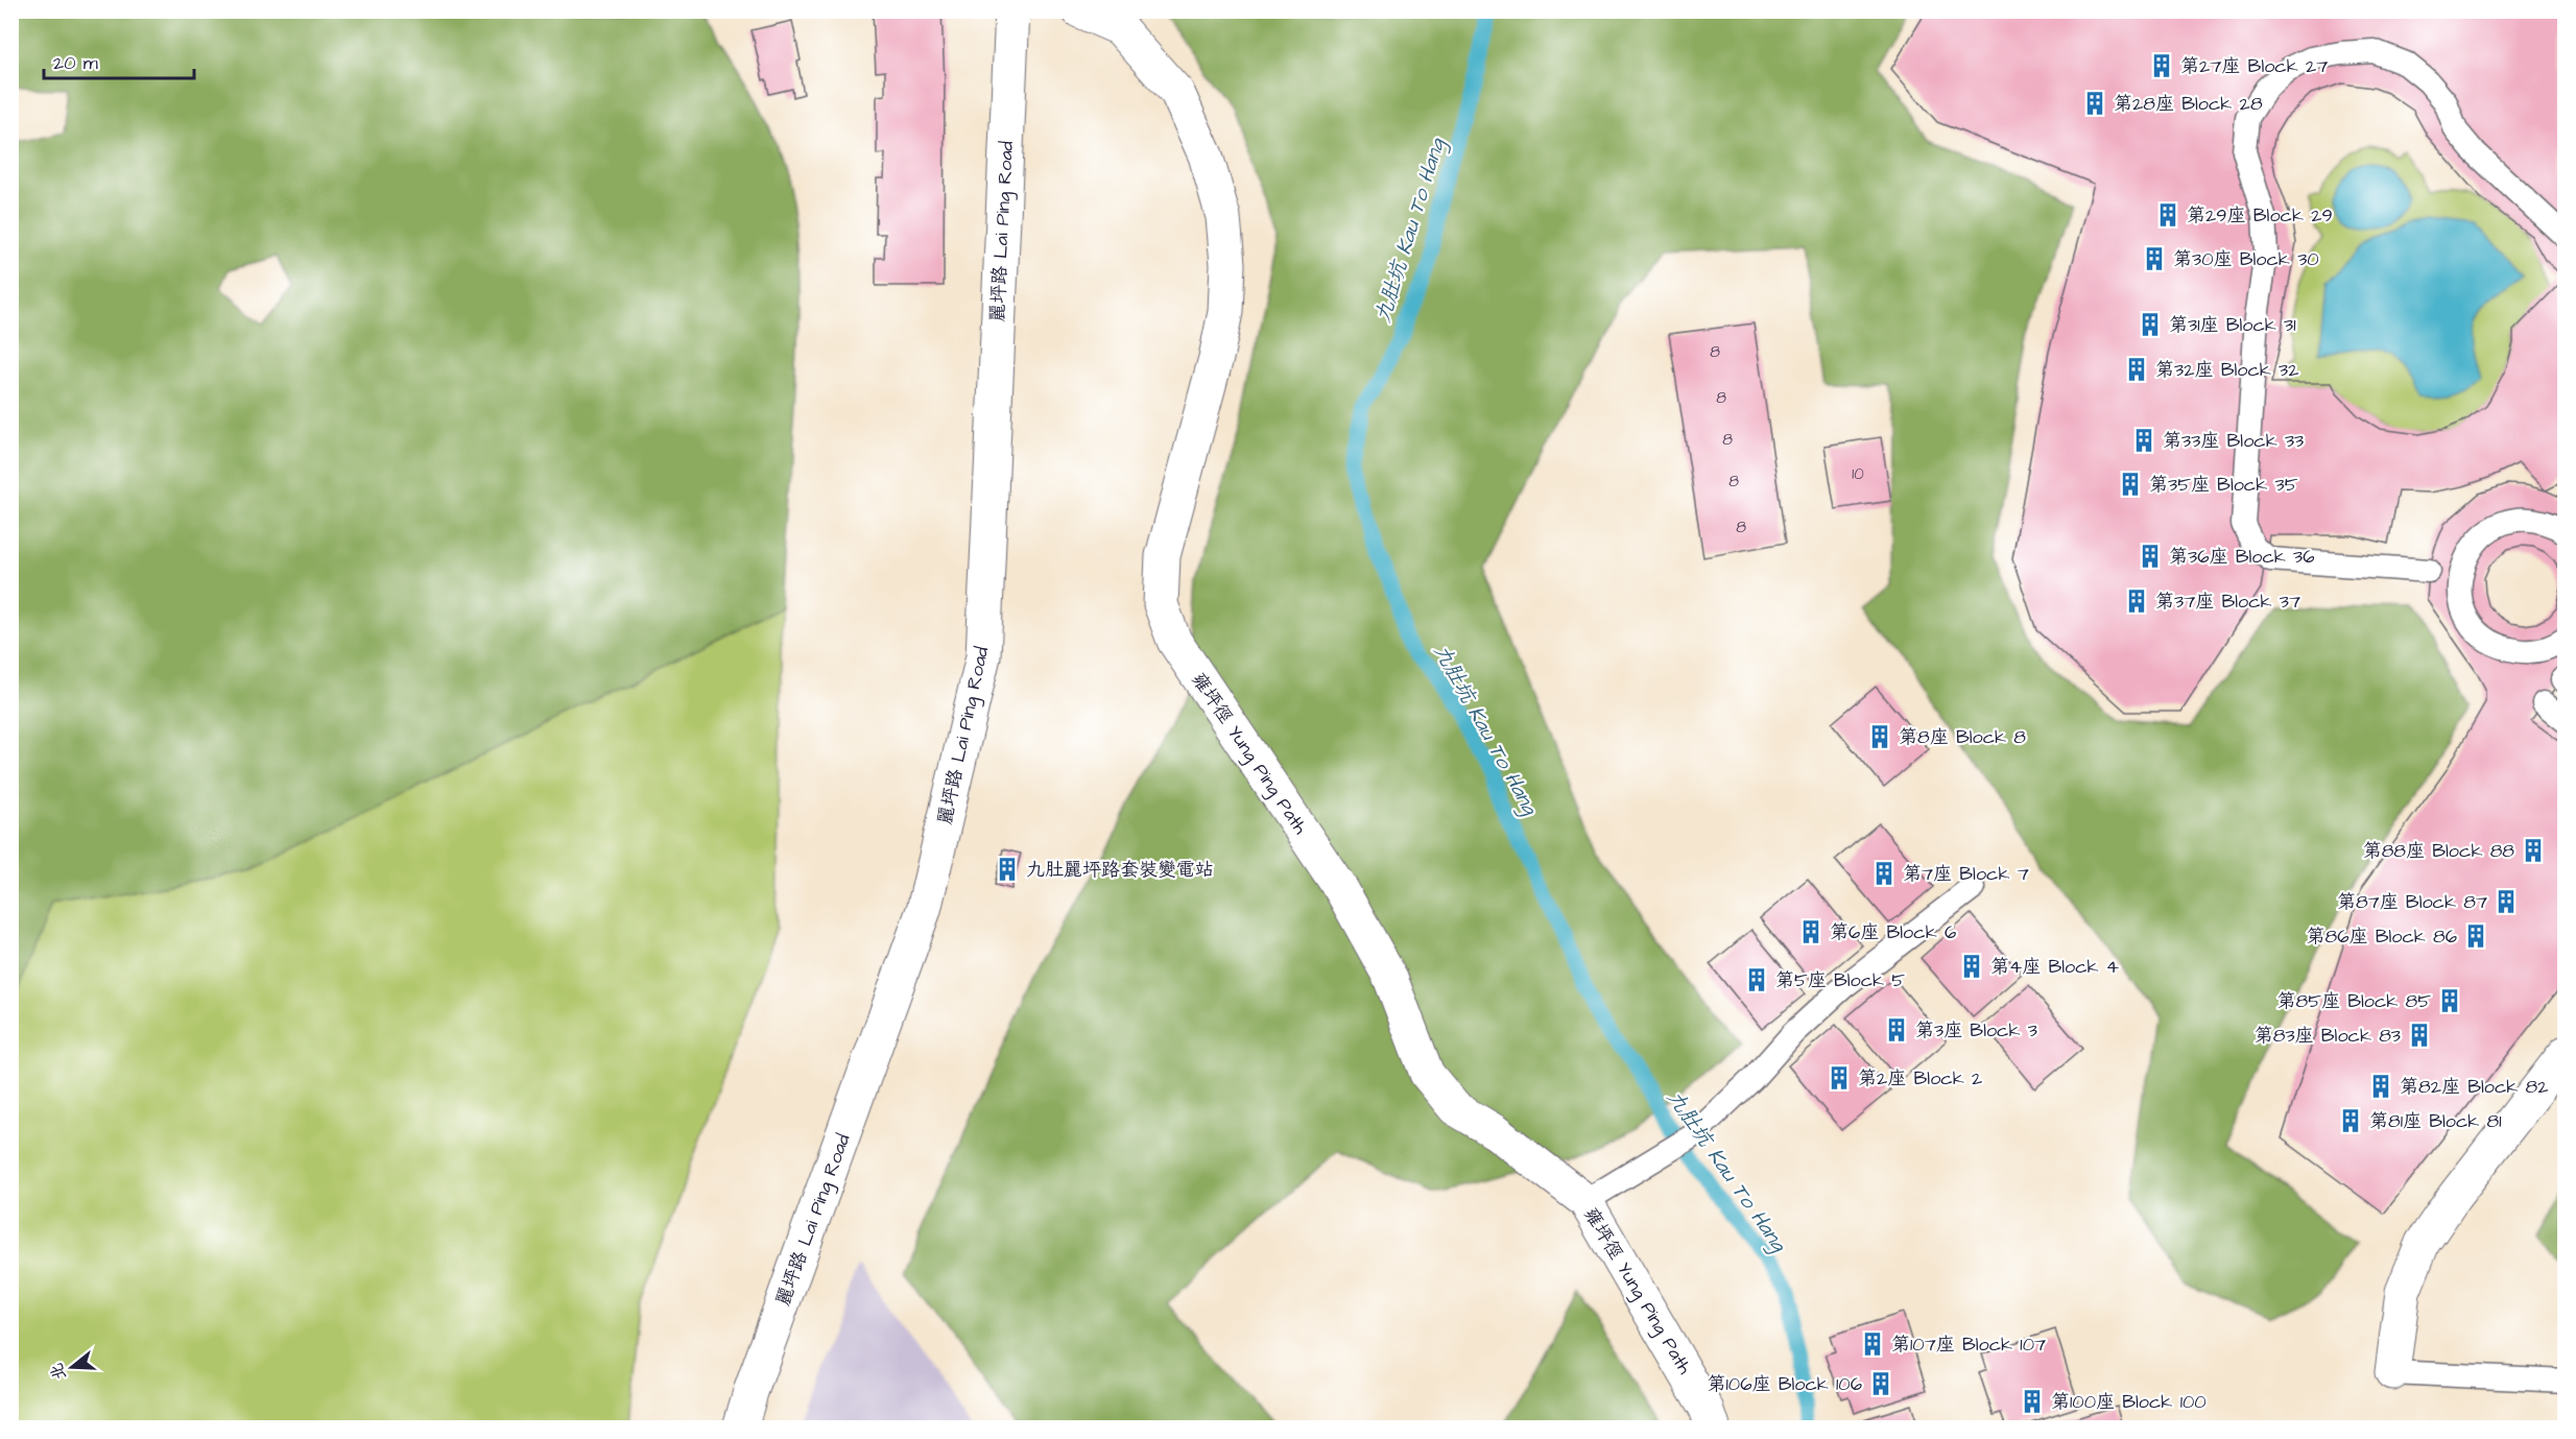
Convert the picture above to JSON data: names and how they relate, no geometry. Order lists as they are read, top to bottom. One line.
{"streets":{"street":["麗坪路 Lai Ping Road","雍坪徑 Yung Ping Path"]},"water":["九肚坑 Kau To Hang"],"places":{"building":["第27座 Block 27","第28座 Block 28","第29座 Block 29","第30座 Block 30","第31座 Block 31","第32座 Block 32","第33座 Block 33","第35座 Block 35","第36座 Block 36","第37座 Block 37","第8座 Block 8","第88座 Block 88","九肚麗坪路套裝變電站","第7座 Block 7","第87座 Block 87","第6座 Block 6","第86座 Block 86","第4座 Block 4","第5座 Block 5","第85座 Block 85","第3座 Block 3","第83座 Block 83","第2座 Block 2","第82座 Block 82","第81座 Block 81","第107座 Block 107","第106座 Block 106","第100座 Block 100"]},"house_numbers":["8","8","8","10","8","8"],"scale_bar":"20 m","north":"left"}
